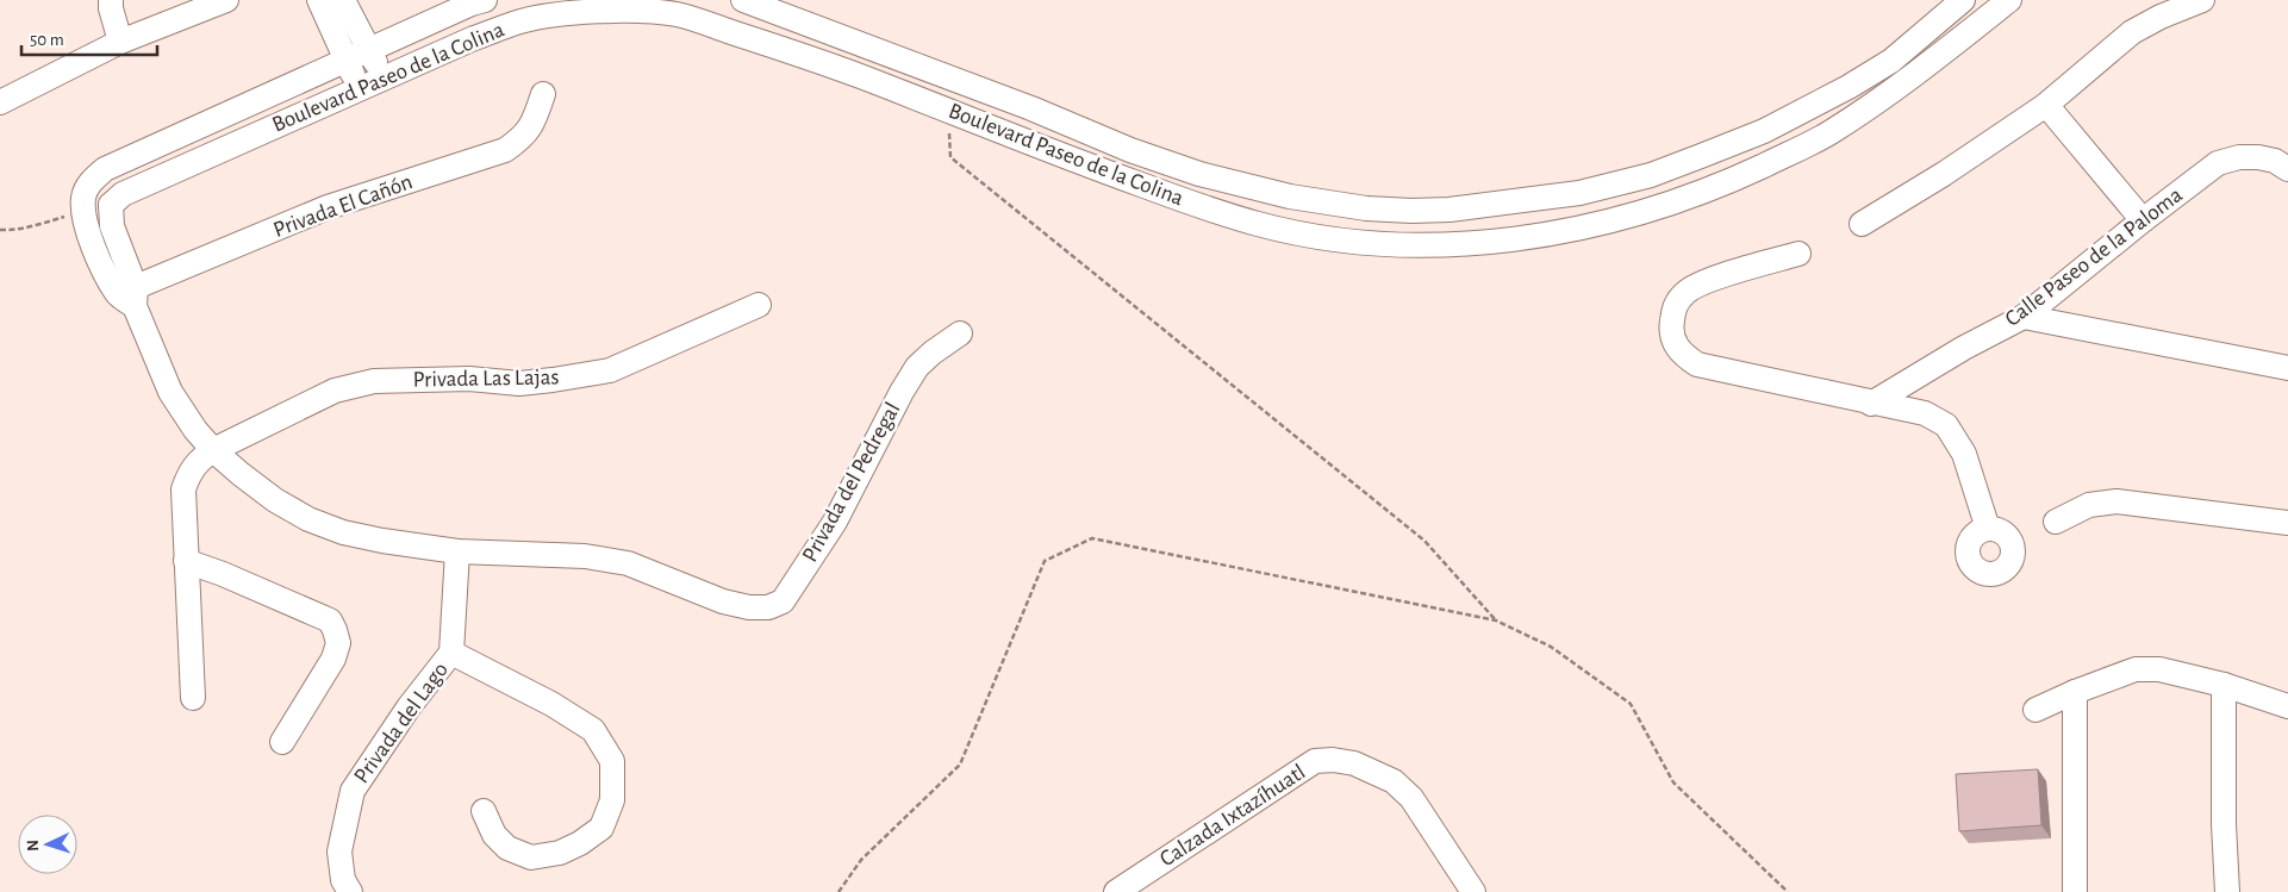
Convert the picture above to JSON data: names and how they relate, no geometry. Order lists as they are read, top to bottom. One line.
{"streets":{"street":["Boulevard Paseo de la Colina","Privada El Cañón","Calle Paseo de la Paloma","Privada Las Lajas","Privada del Pedregal","Privada del Lago","Calzada Ixtazíhuatl"]},"crossings":[["Privada El Cañón","Privada del Pedregal"],["Privada Las Lajas","Privada del Pedregal"],["Privada del Pedregal","Privada del Lago"]],"scale_bar":"50 m","north":"left"}
